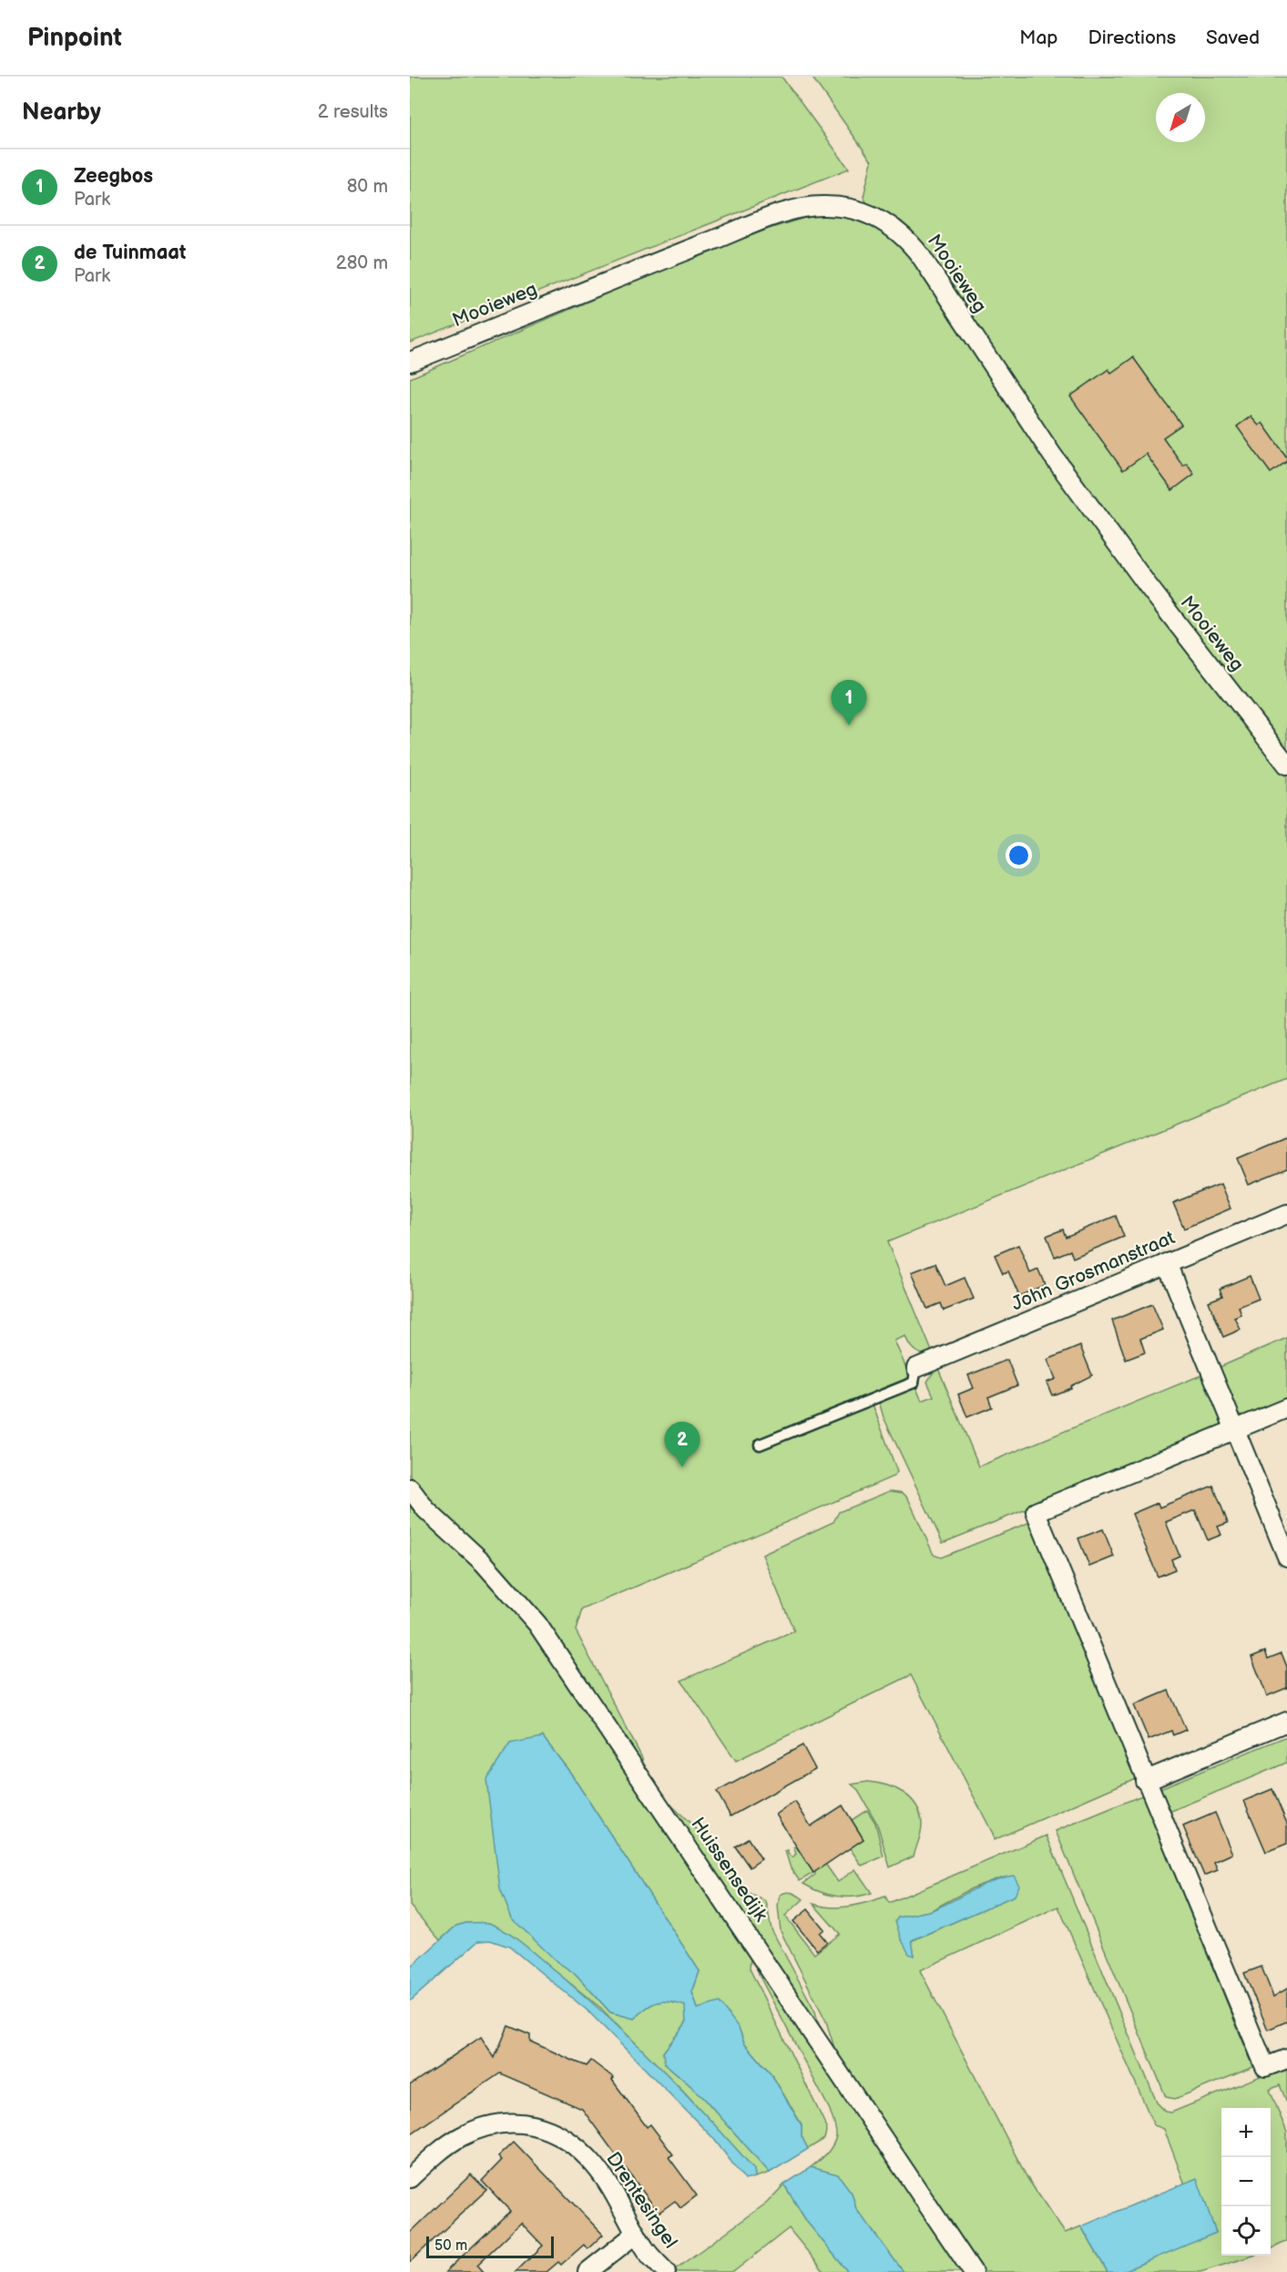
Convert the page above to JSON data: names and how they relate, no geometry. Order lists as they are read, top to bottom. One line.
{"streets":{"street":["Mooieweg","John Grosmanstraat","Huissensedijk","Drentesingel"]},"scale_bar":"50 m","north":"bottom left","page":{"header":"Pinpoint","nav":["Map","Directions","Saved"],"heading":["Nearby","2 results"],"list":[{"mark":"1","name":"Zeegbos","note":"Park","value":"80 m"},{"mark":"2","name":"de Tuinmaat","note":"Park","value":"280 m"}],"pins":["1","2"],"map_buttons":["+","−"],"scale":"50 m"}}
